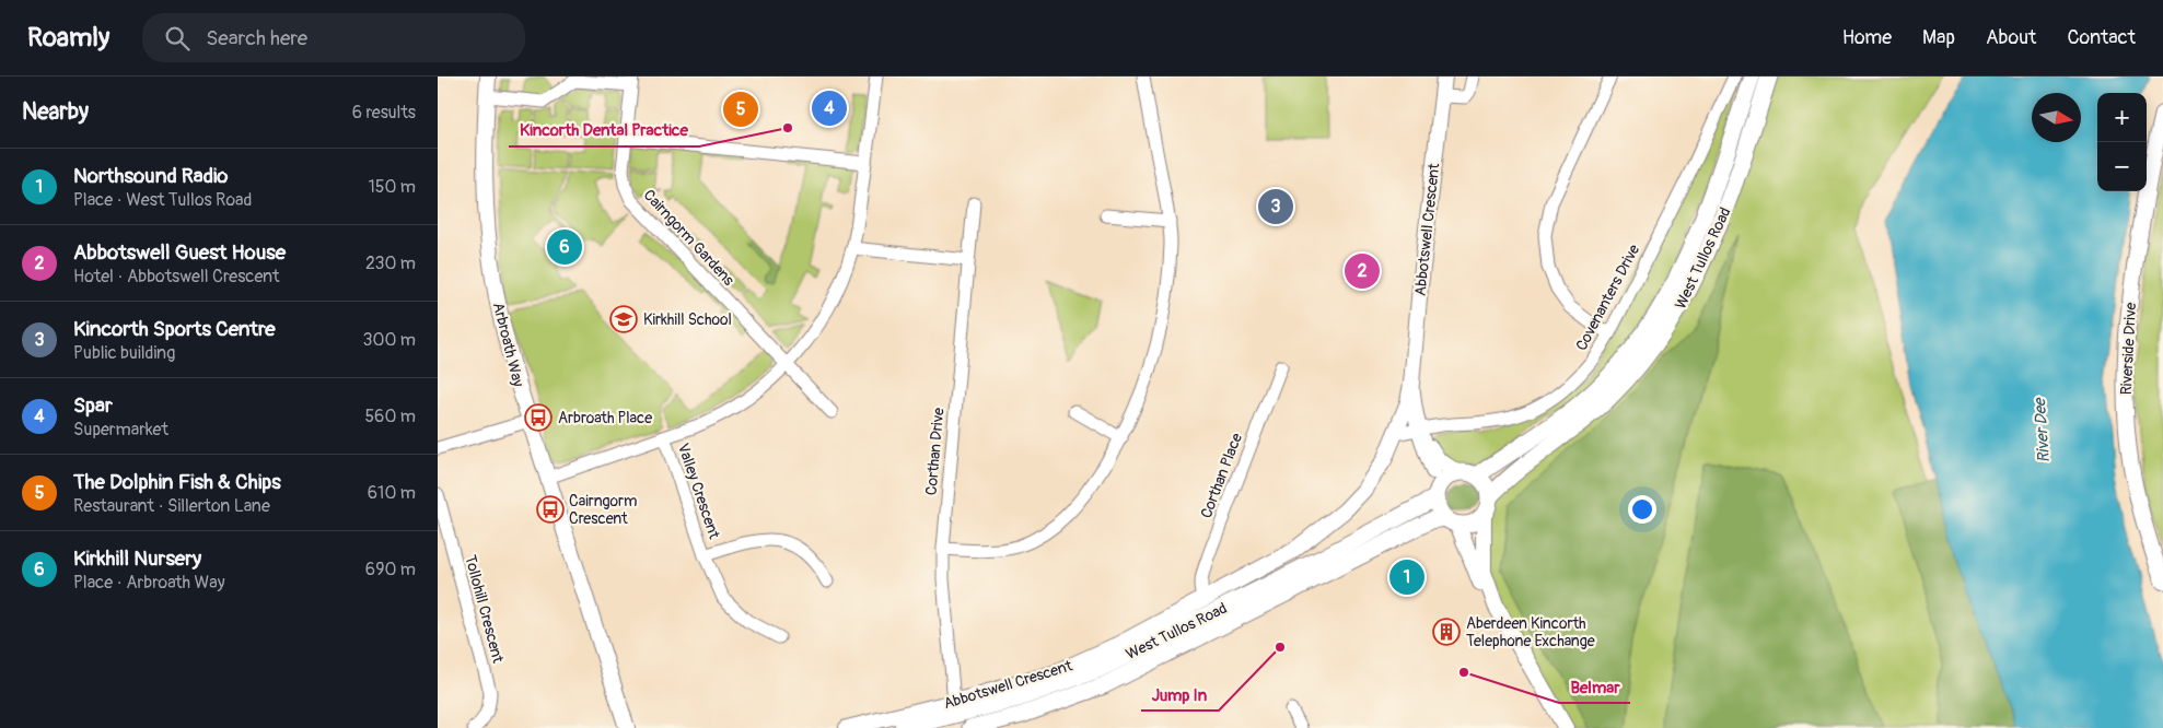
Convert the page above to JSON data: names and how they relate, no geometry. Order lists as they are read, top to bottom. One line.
{"streets":{"main road":["West Tullos Road"],"street":["Abbotswell Crescent","Cairngorm Gardens","Covenanters Drive","Arbroath Way","Riverside Drive","Corthan Drive","Corthan Place","Valley Crescent","Tollohill Crescent"]},"crossings":[["Abbotswell Crescent","West Tullos Road"],["Abbotswell Crescent","Covenanters Drive"],["Abbotswell Crescent","Corthan Drive"],["Abbotswell Crescent","Corthan Place"]],"water":["River Dee"],"places":{"other":["Kincorth Dental Practice","Jump In","Belmar"],"school or university":["Kirkhill School"],"bus stop":["Arbroath Place","Cairngorm Crescent"],"building":["Aberdeen Kincorth Telephone Exchange"]},"north":"right","page":{"header":"Roamly","search":"Search here","nav":["Home","Map","About","Contact"],"heading":["Nearby","6 results"],"pins":["4","5","3","6","2","1"],"map_buttons":["+","−"],"list":[{"mark":"1","name":"Northsound Radio","note":"Place · West Tullos Road","value":"150 m"},{"mark":"2","name":"Abbotswell Guest House","note":"Hotel · Abbotswell Crescent","value":"230 m"},{"mark":"3","name":"Kincorth Sports Centre","note":"Public building","value":"300 m"},{"mark":"4","name":"Spar","note":"Supermarket","value":"560 m"},{"mark":"5","name":"The Dolphin Fish & Chips","note":"Restaurant · Sillerton Lane","value":"610 m"},{"mark":"6","name":"Kirkhill Nursery","note":"Place · Arbroath Way","value":"690 m"}]}}
